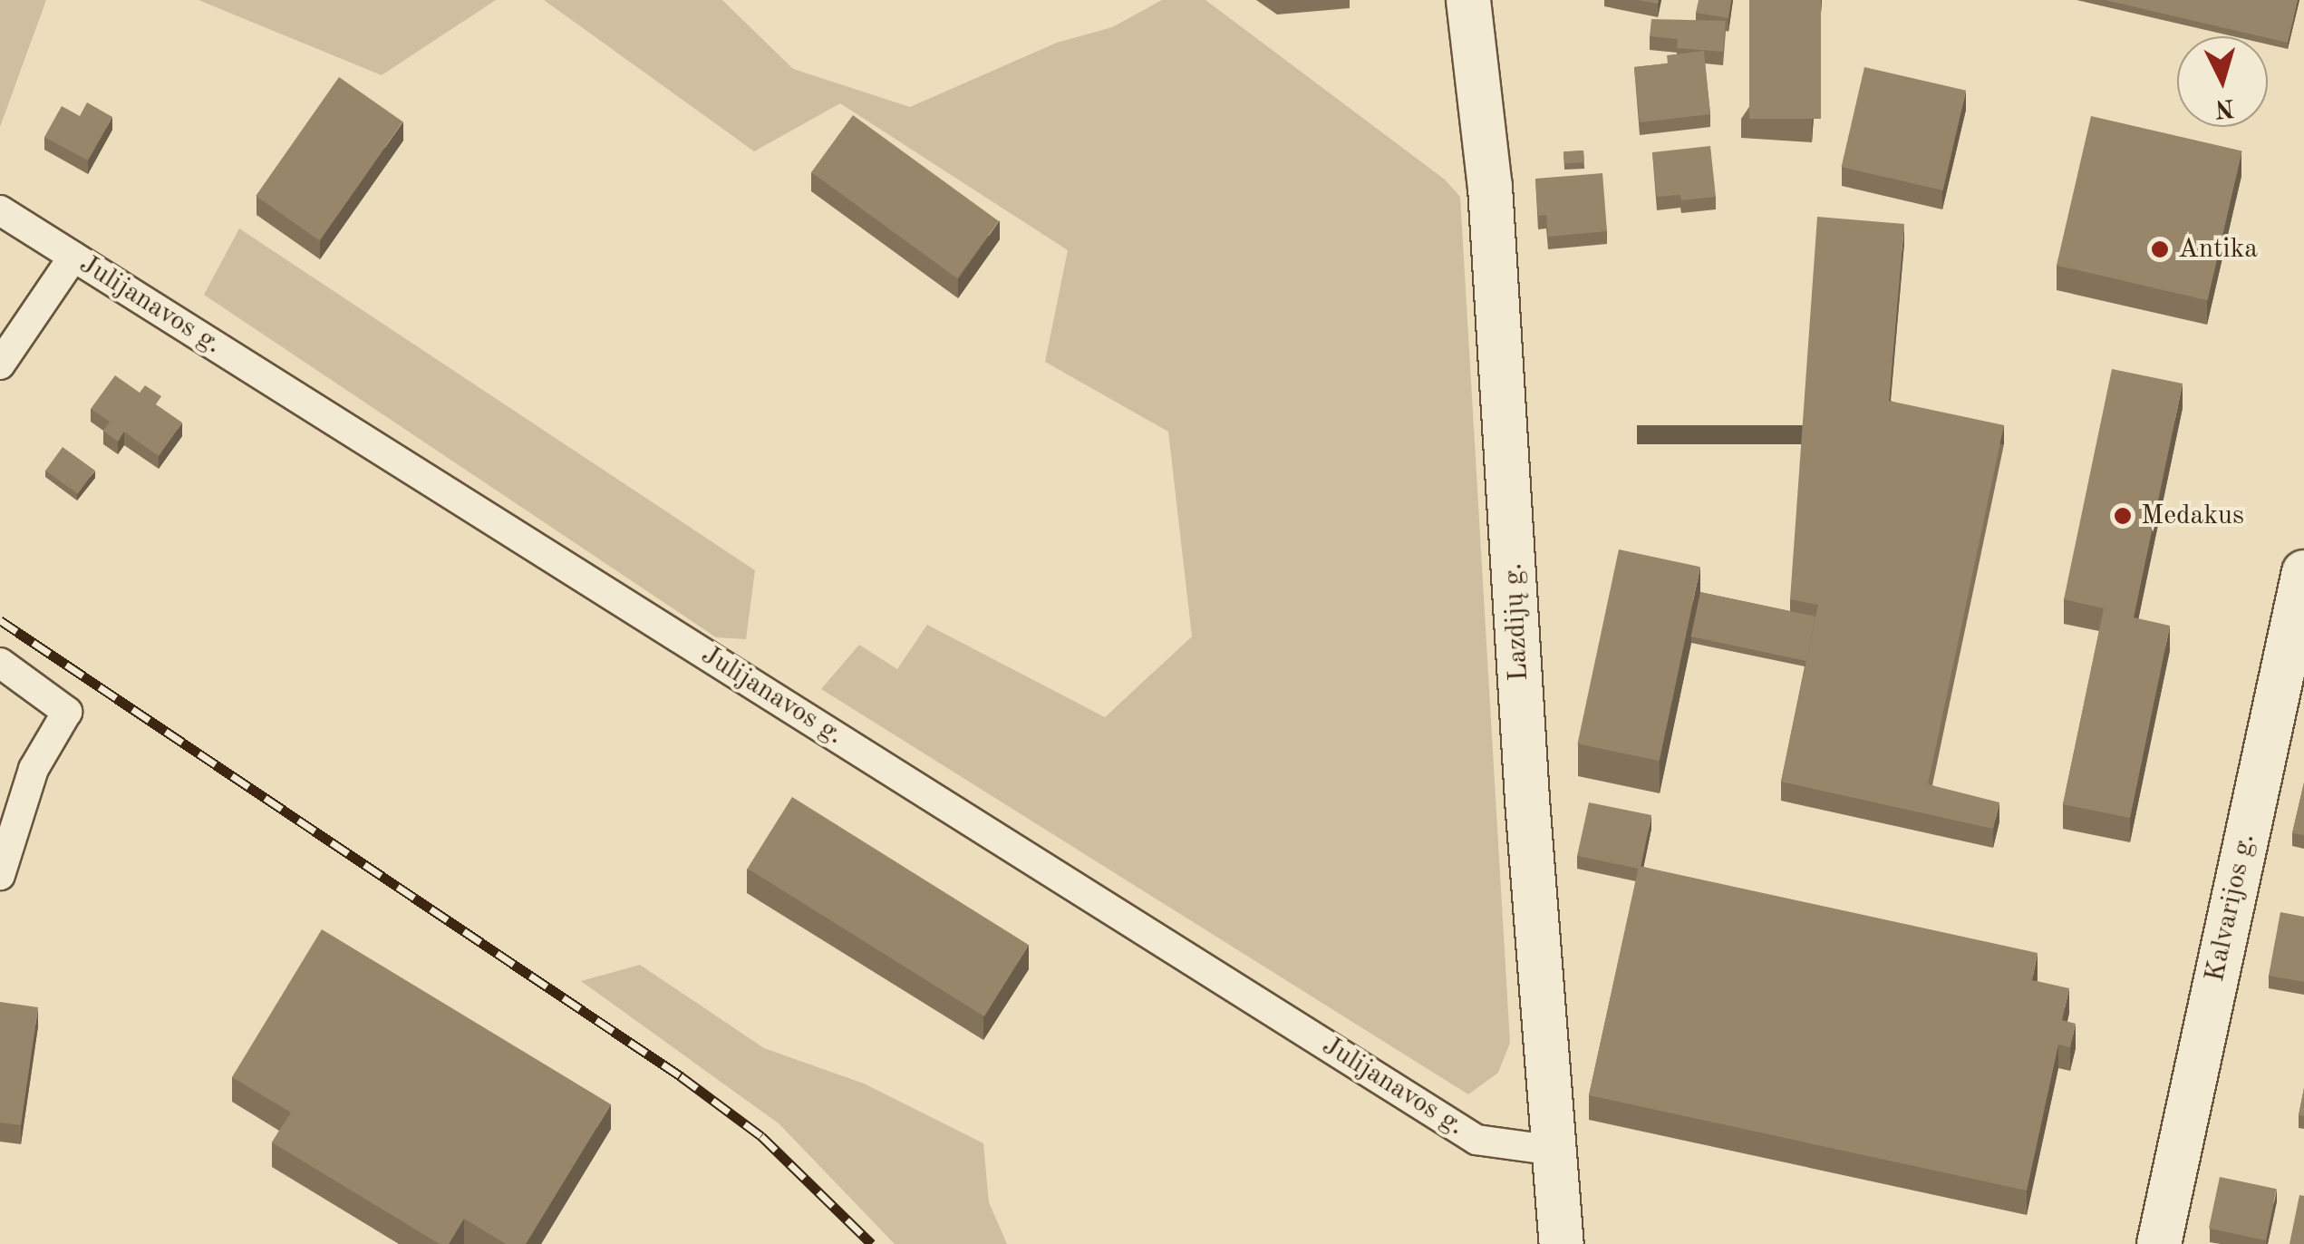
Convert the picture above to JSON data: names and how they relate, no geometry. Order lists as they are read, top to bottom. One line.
{"streets":{"street":["Julijanavos g.","Lazdijų g.","Kalvarijos g."]},"crossings":[["Julijanavos g.","Lazdijų g."]],"places":["Antika","Medakus"],"north":"bottom"}
